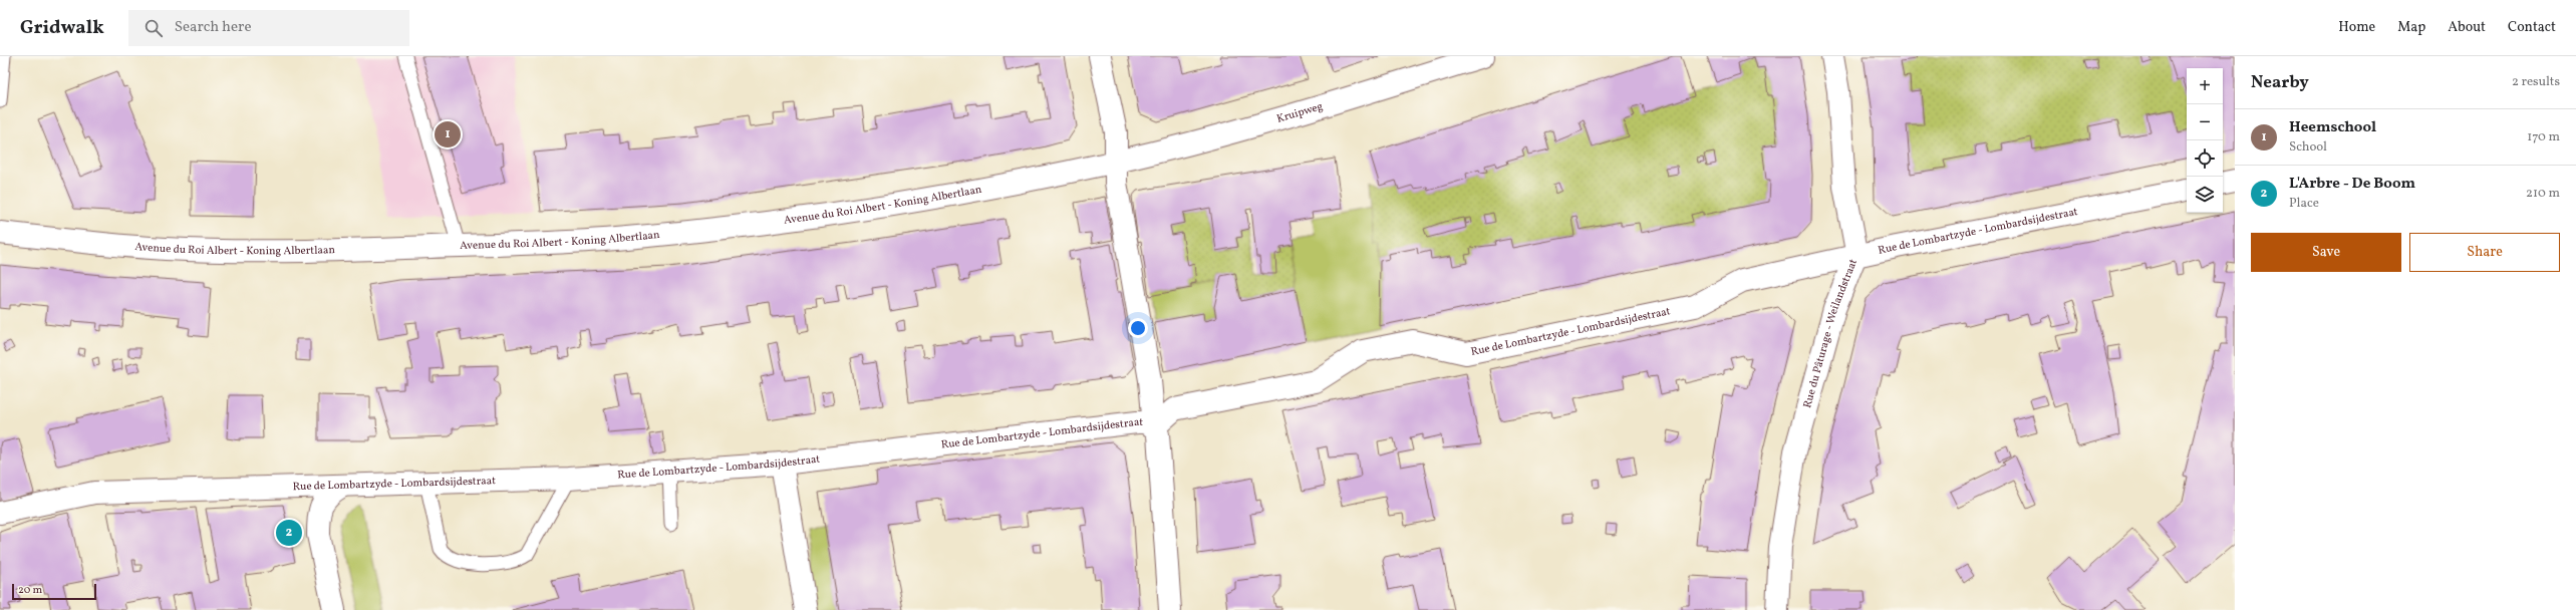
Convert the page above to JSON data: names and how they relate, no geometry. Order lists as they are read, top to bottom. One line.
{"streets":{"street":["Kruipweg","Avenue du Roi Albert - Koning Albertlaan","Rue de Lombartzyde - Lombardsijdestraat","Rue du Pâturage - Weilandstraat"]},"crossings":[["Kruipweg","Avenue du Roi Albert - Koning Albertlaan"],["Rue de Lombartzyde - Lombardsijdestraat","Rue du Pâturage - Weilandstraat"]],"scale_bar":"20 m","page":{"header":"Gridwalk","search":"Search here","nav":["Home","Map","About","Contact"],"heading":["Nearby","2 results"],"map_buttons":["+","−"],"list":[{"mark":"1","name":"Heemschool","note":"School","value":"170 m"},{"mark":"2","name":"L'Arbre - De Boom","note":"Place","value":"210 m"}],"pins":["1","2"],"buttons":["Save","Share"],"scale":"20 m"}}
